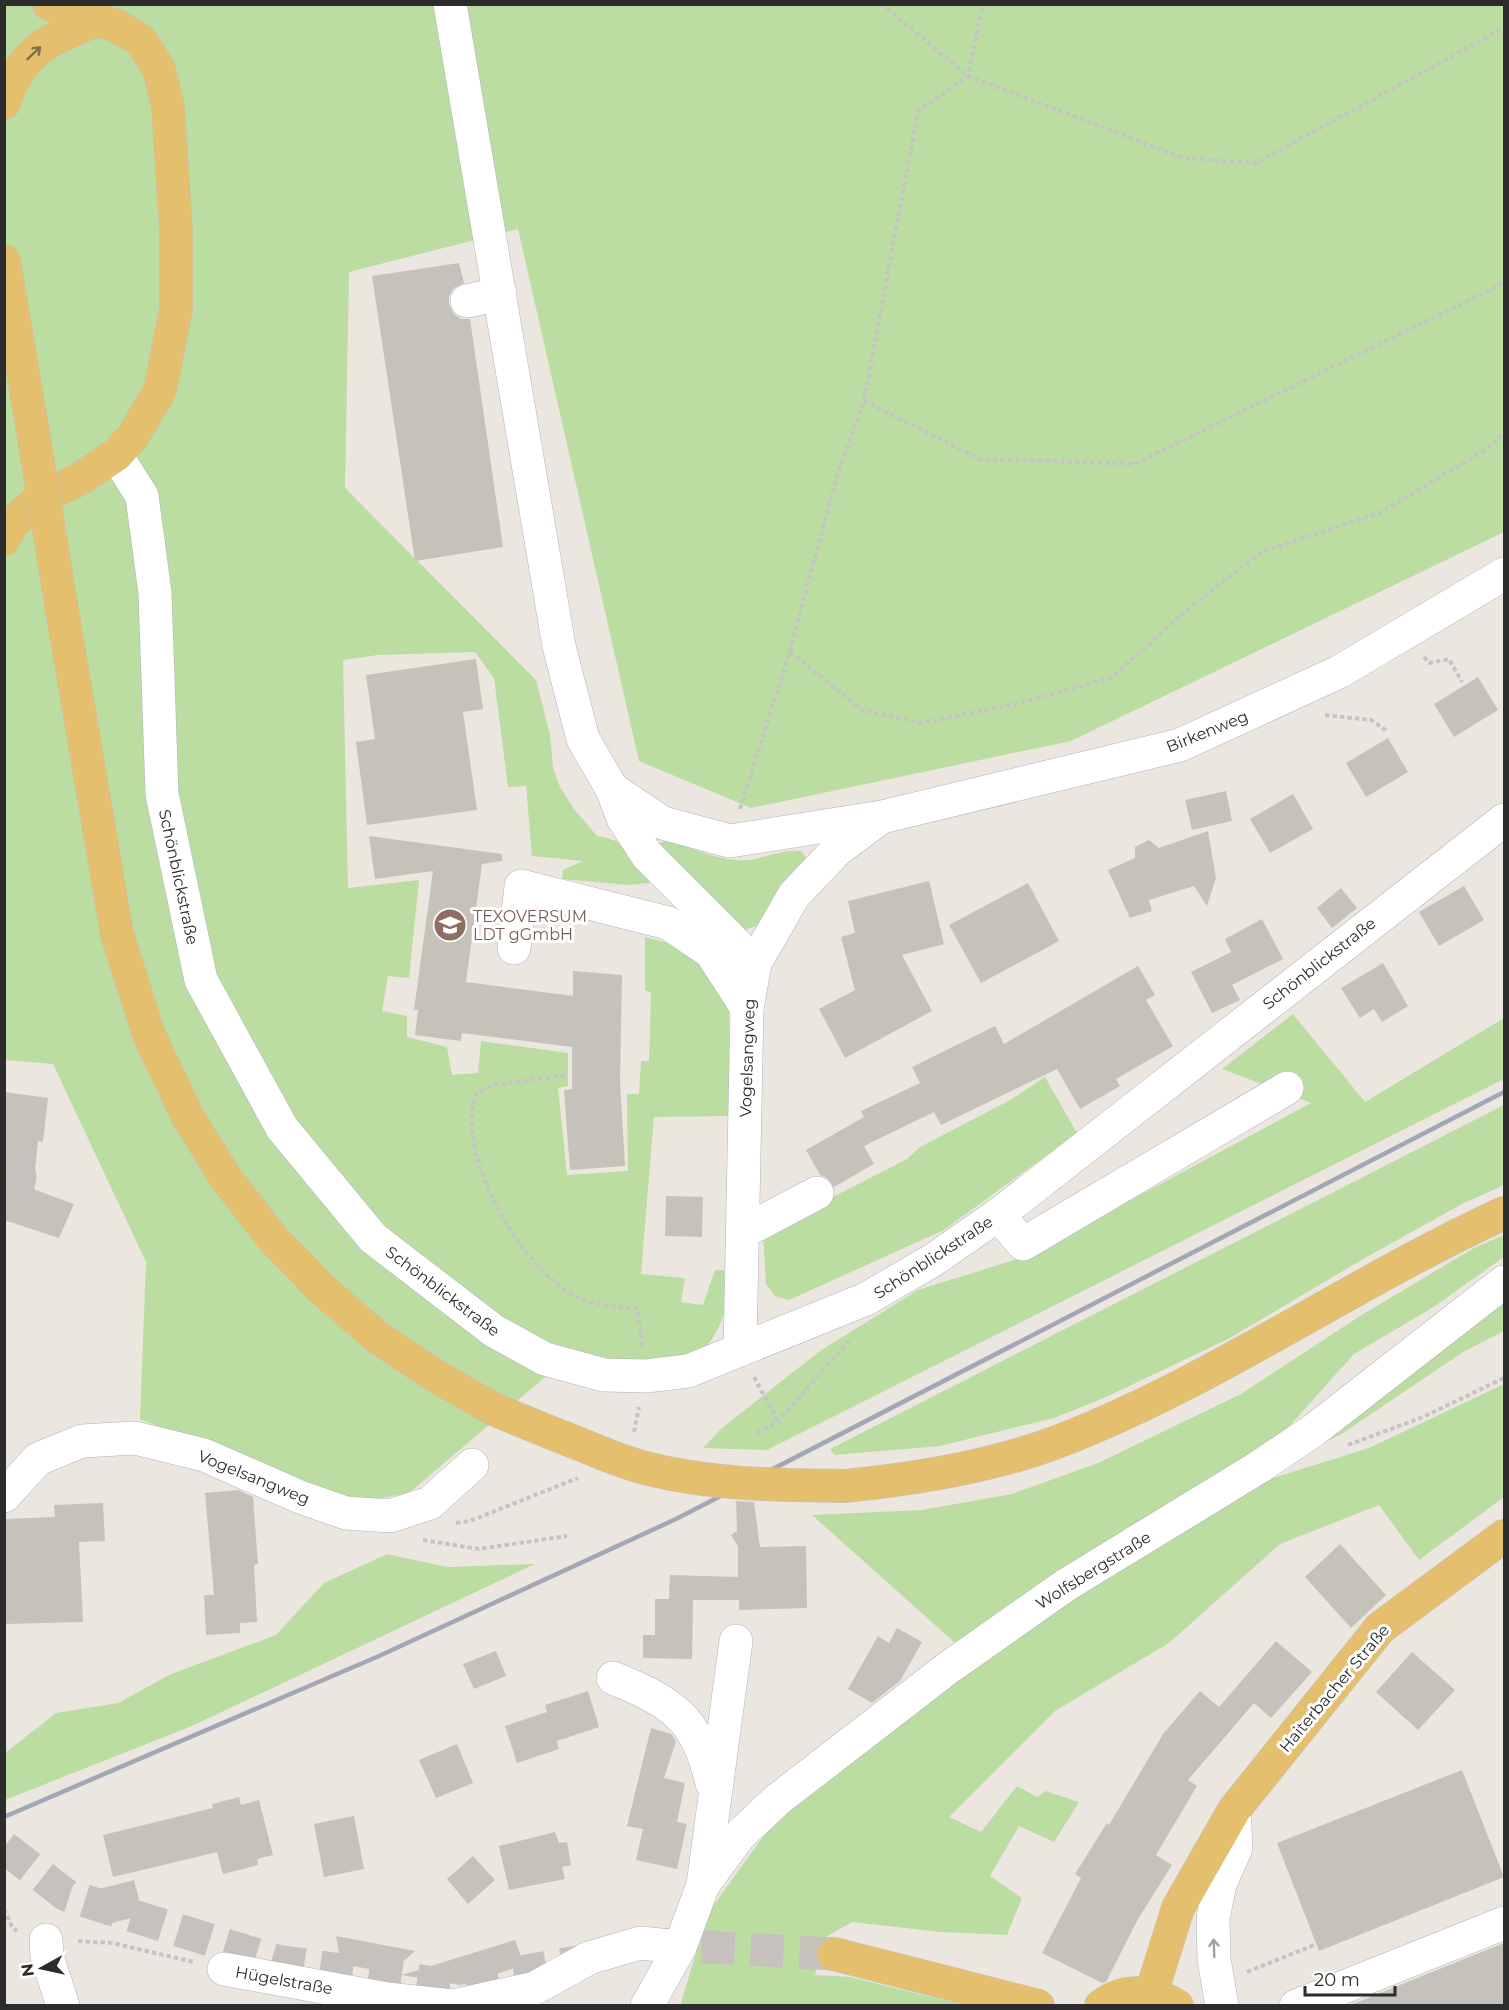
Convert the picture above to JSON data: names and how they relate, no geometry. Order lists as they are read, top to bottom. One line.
{"streets":{"main road":["Haiterbacher Straße"],"street":["Birkenweg","Schönblickstraße","Vogelsangweg","Wolfsbergstraße","Hügelstraße"]},"crossings":[["Birkenweg","Vogelsangweg"],["Schönblickstraße","Vogelsangweg"],["Wolfsbergstraße","Hügelstraße"]],"places":{"school or university":["TEXOVERSUM LDT gGmbH"]},"scale_bar":"20 m","north":"left"}
